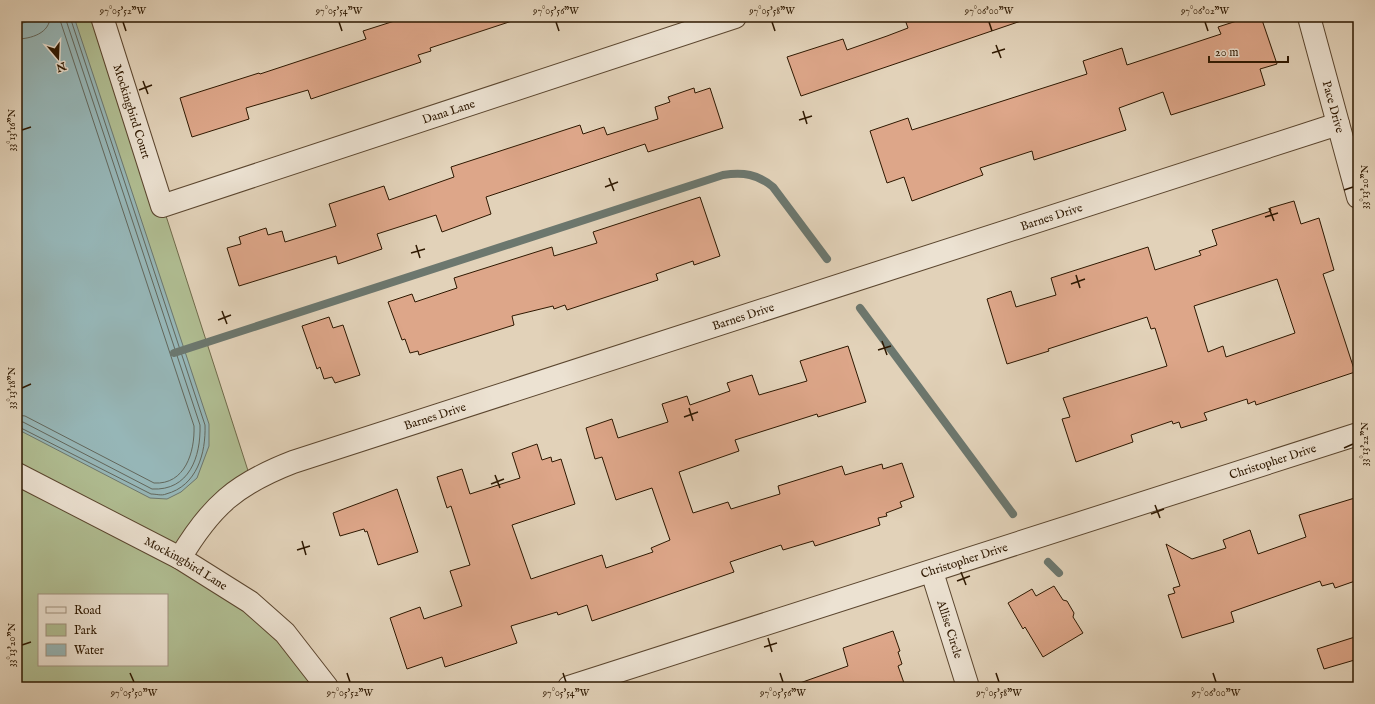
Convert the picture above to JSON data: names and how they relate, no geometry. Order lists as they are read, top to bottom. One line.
{"streets":{"street":["Pace Drive","Mockingbird Court","Dana Lane","Barnes Drive","Christopher Drive","Mockingbird Lane","Allise Circle"]},"crossings":[["Pace Drive","Barnes Drive"],["Mockingbird Court","Dana Lane"],["Barnes Drive","Mockingbird Lane"],["Christopher Drive","Allise Circle"]],"legend":["Road","Park","Water"],"scale_bar":"20 m","north":"bottom","coordinates":["97°05'52\"W","97°05'54\"W","97°05'56\"W","97°05'58\"W","97°06'00\"W","97°06'02\"W","33°13'16\"N","33°13'20\"N","33°13'18\"N","33°13'22\"N","97°05'50\"W"]}
